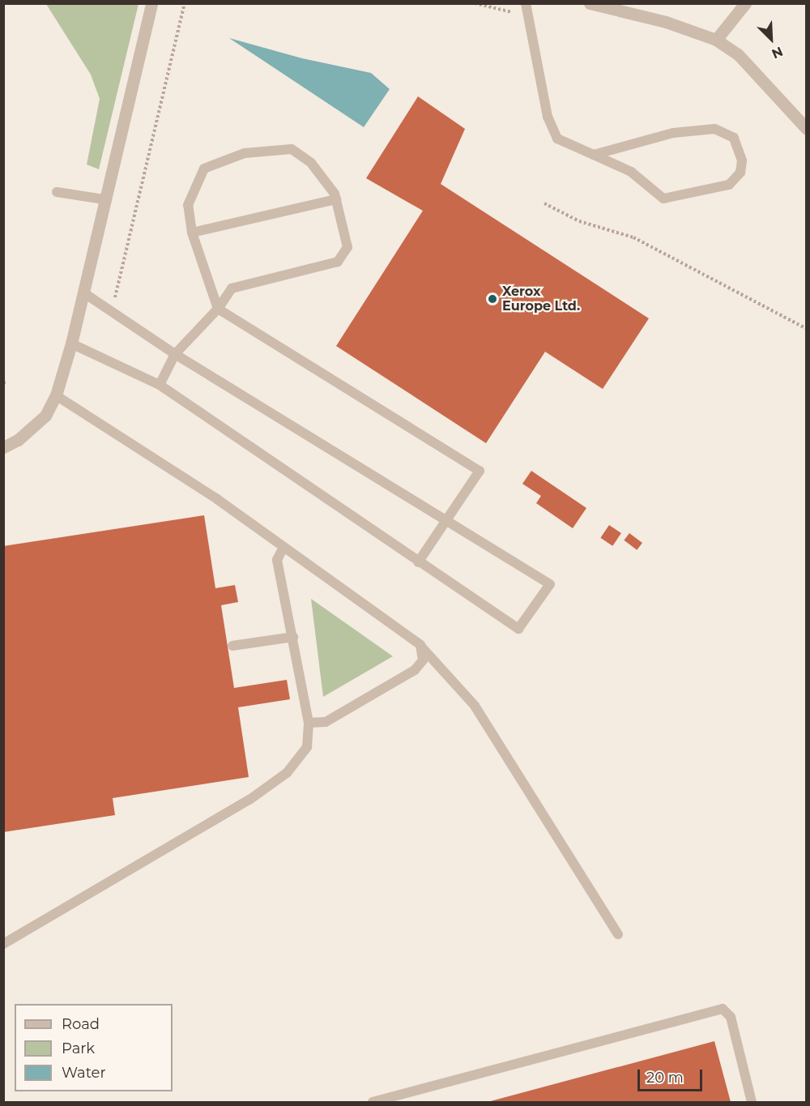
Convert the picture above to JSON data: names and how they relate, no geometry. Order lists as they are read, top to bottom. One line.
{"places":["Xerox Europe Ltd."],"legend":["Road","Park","Water"],"scale_bar":"20 m","north":"bottom right"}
